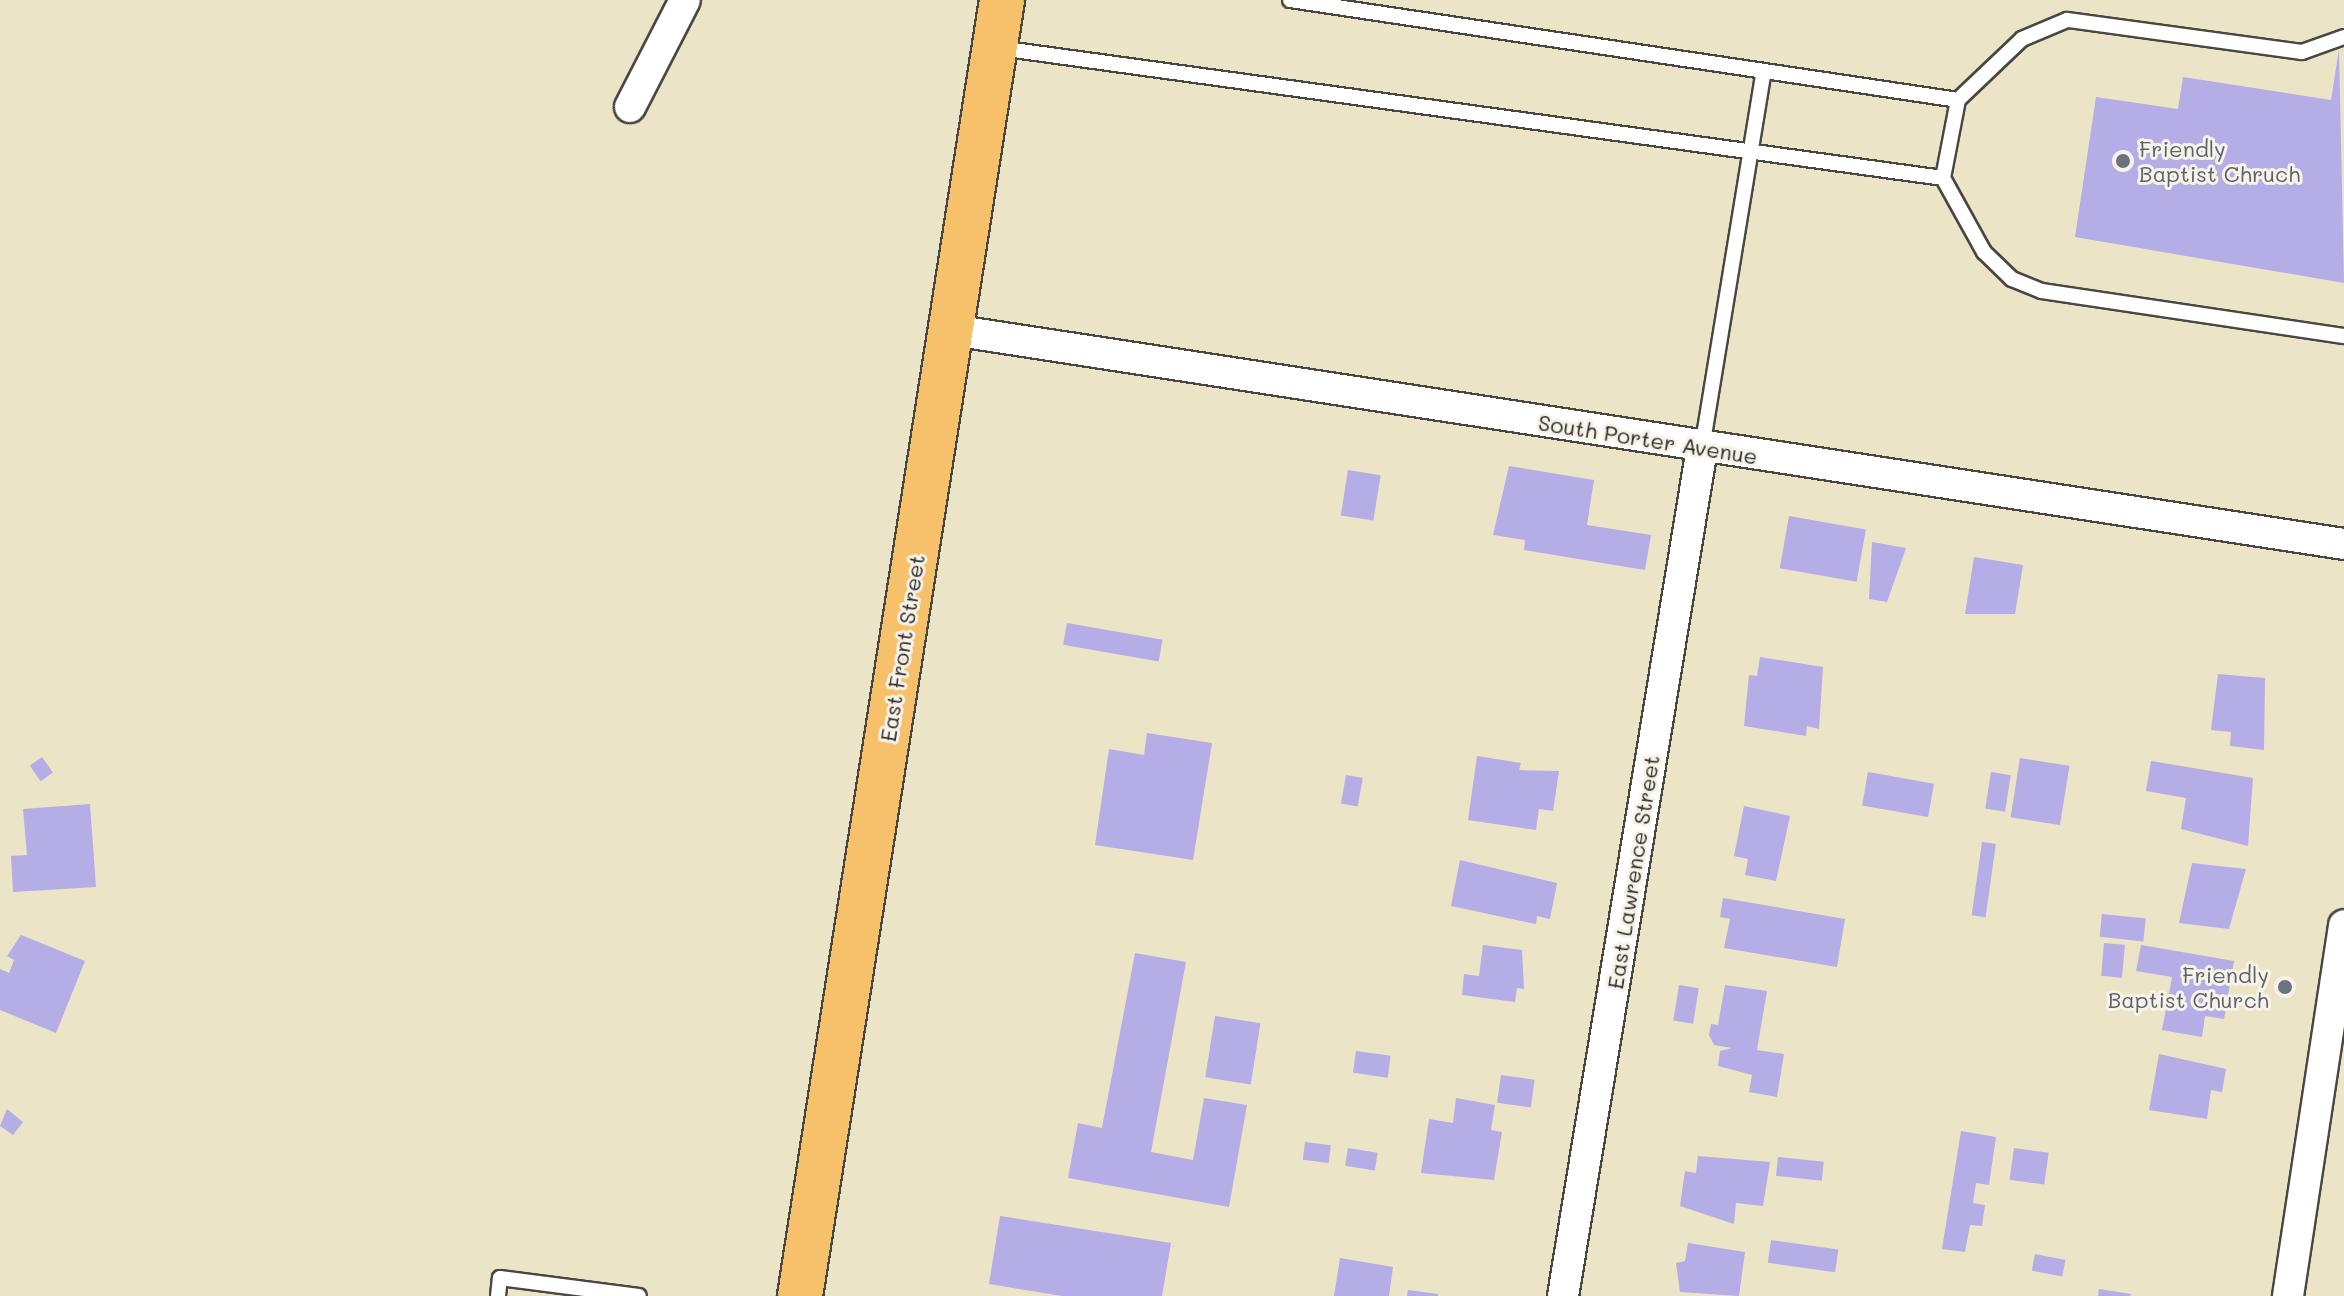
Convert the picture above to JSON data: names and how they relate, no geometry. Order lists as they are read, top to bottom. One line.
{"streets":{"main road":["East Front Street"],"street":["South Porter Avenue","East Lawrence Street"]},"crossings":[["South Porter Avenue","East Front Street"],["South Porter Avenue","East Lawrence Street"]],"places":["Friendly Baptist Chruch","Friendly Baptist Church"]}
